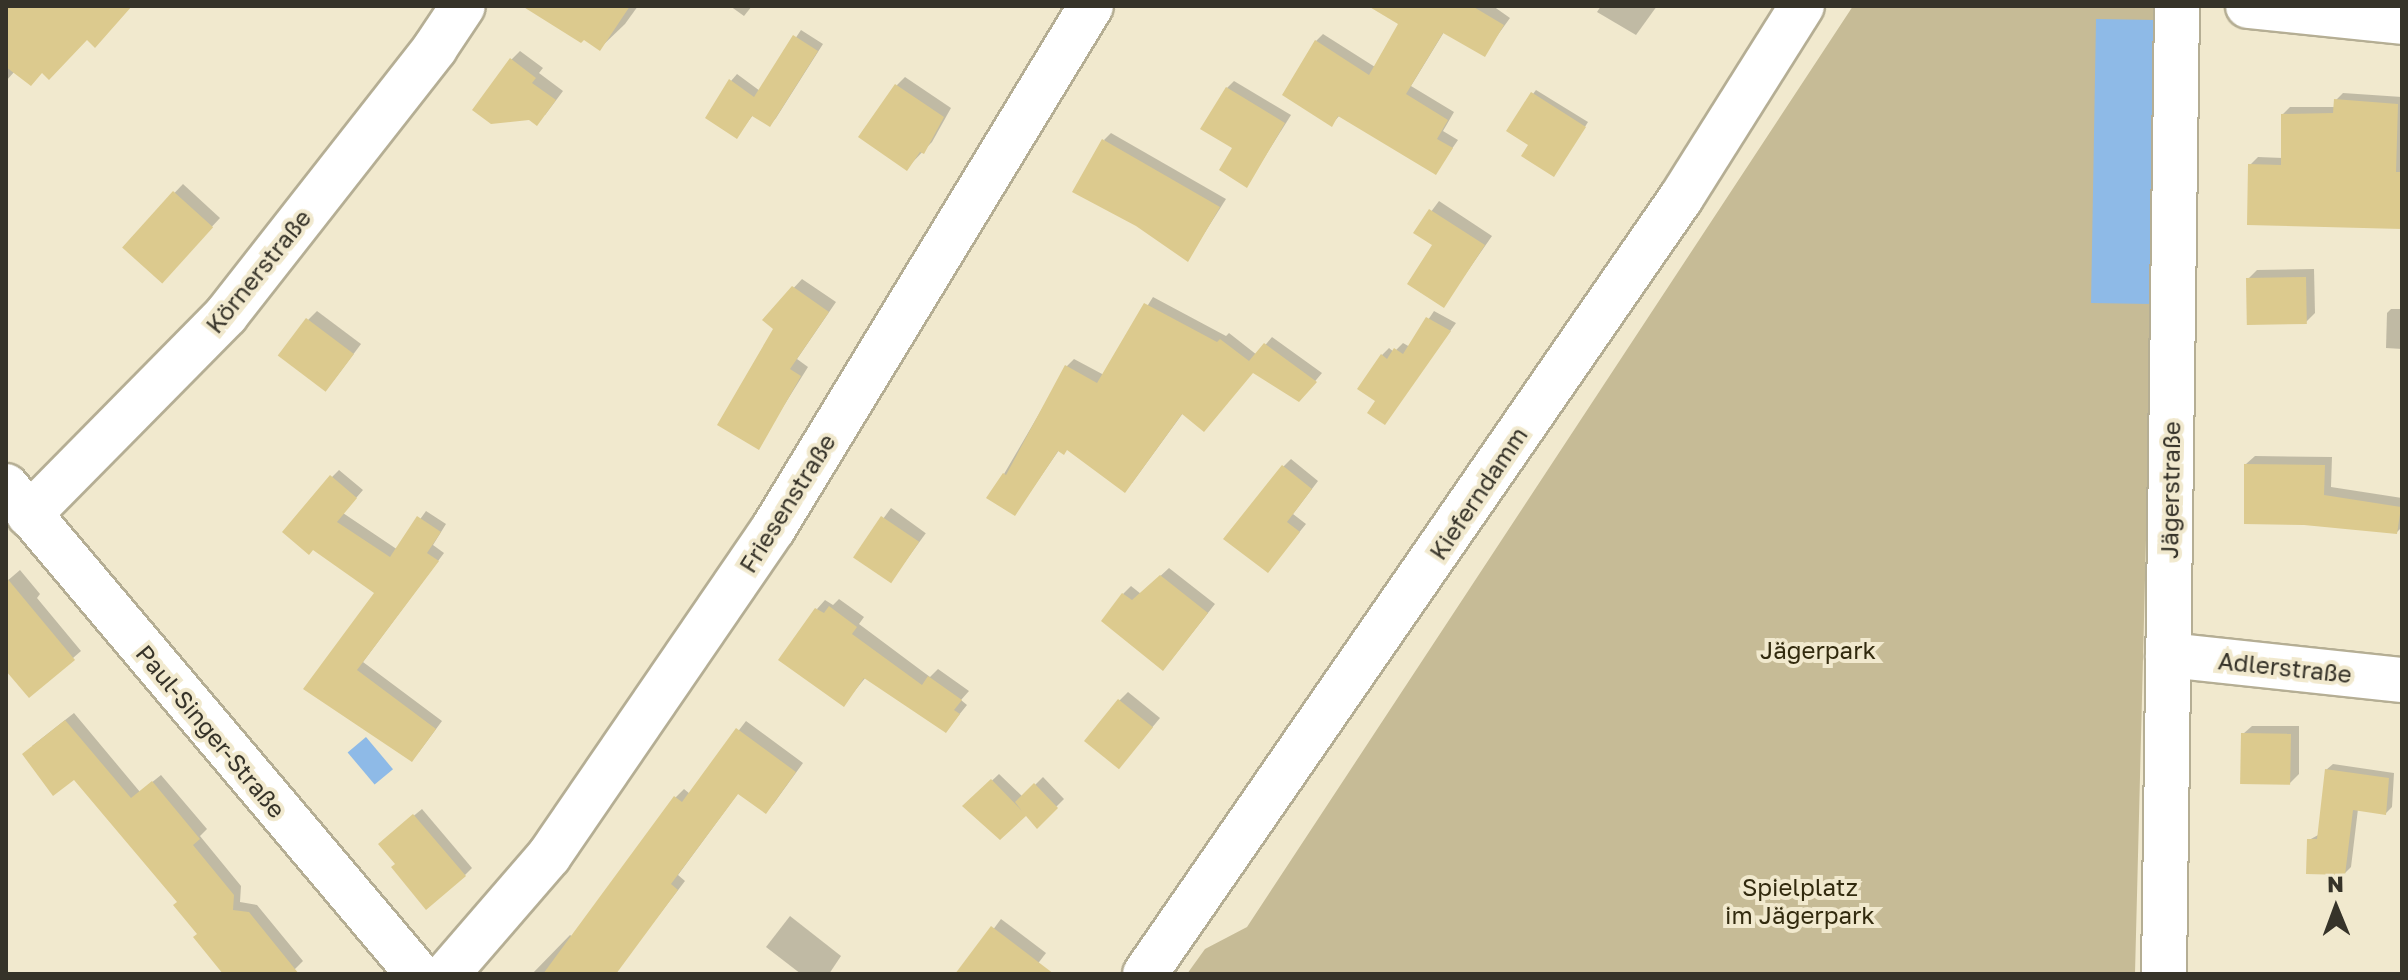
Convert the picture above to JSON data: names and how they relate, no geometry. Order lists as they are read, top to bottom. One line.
{"streets":{"street":["Körnerstraße","Jägerstraße","Kieferndamm","Friesenstraße","Adlerstraße","Paul-Singer-Straße"]},"crossings":[["Körnerstraße","Paul-Singer-Straße"],["Jägerstraße","Adlerstraße"]],"parks":["Jägerpark","Spielplatz im Jägerpark"],"north":"top"}
